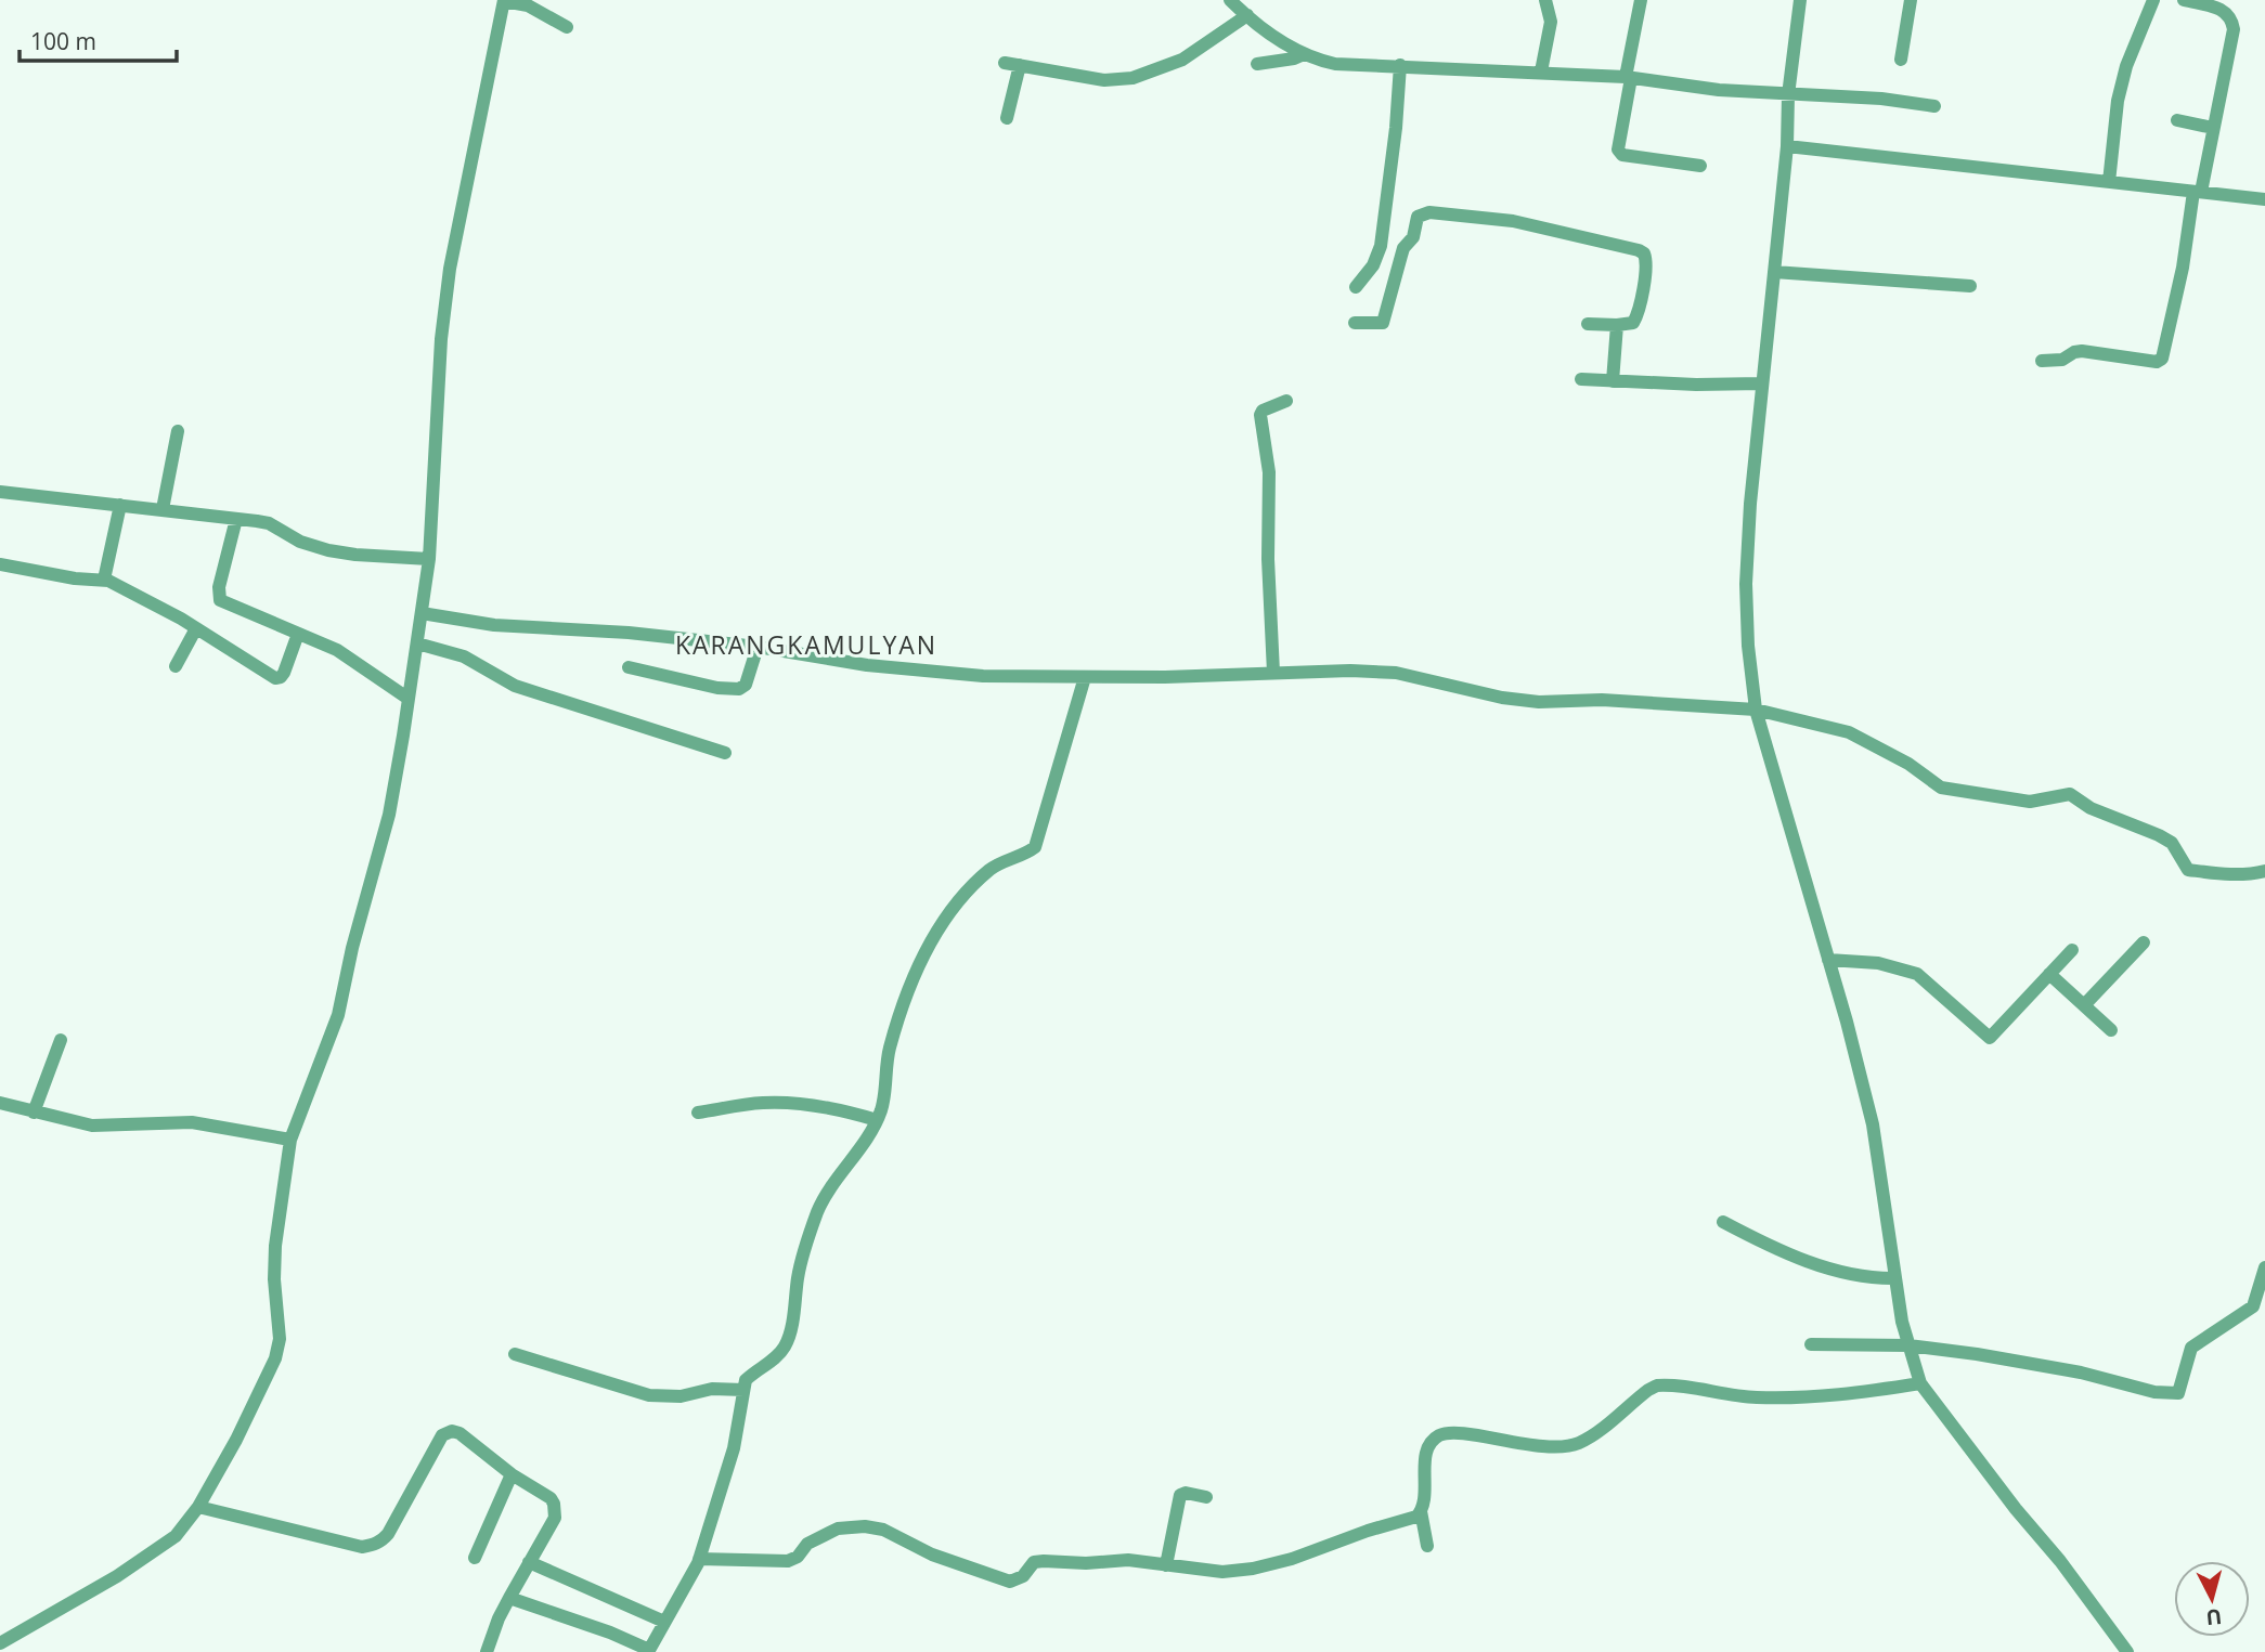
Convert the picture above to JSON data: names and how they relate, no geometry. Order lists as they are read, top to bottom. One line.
{"districts":["KARANGKAMULYAN"],"scale_bar":"100 m","north":"bottom"}
